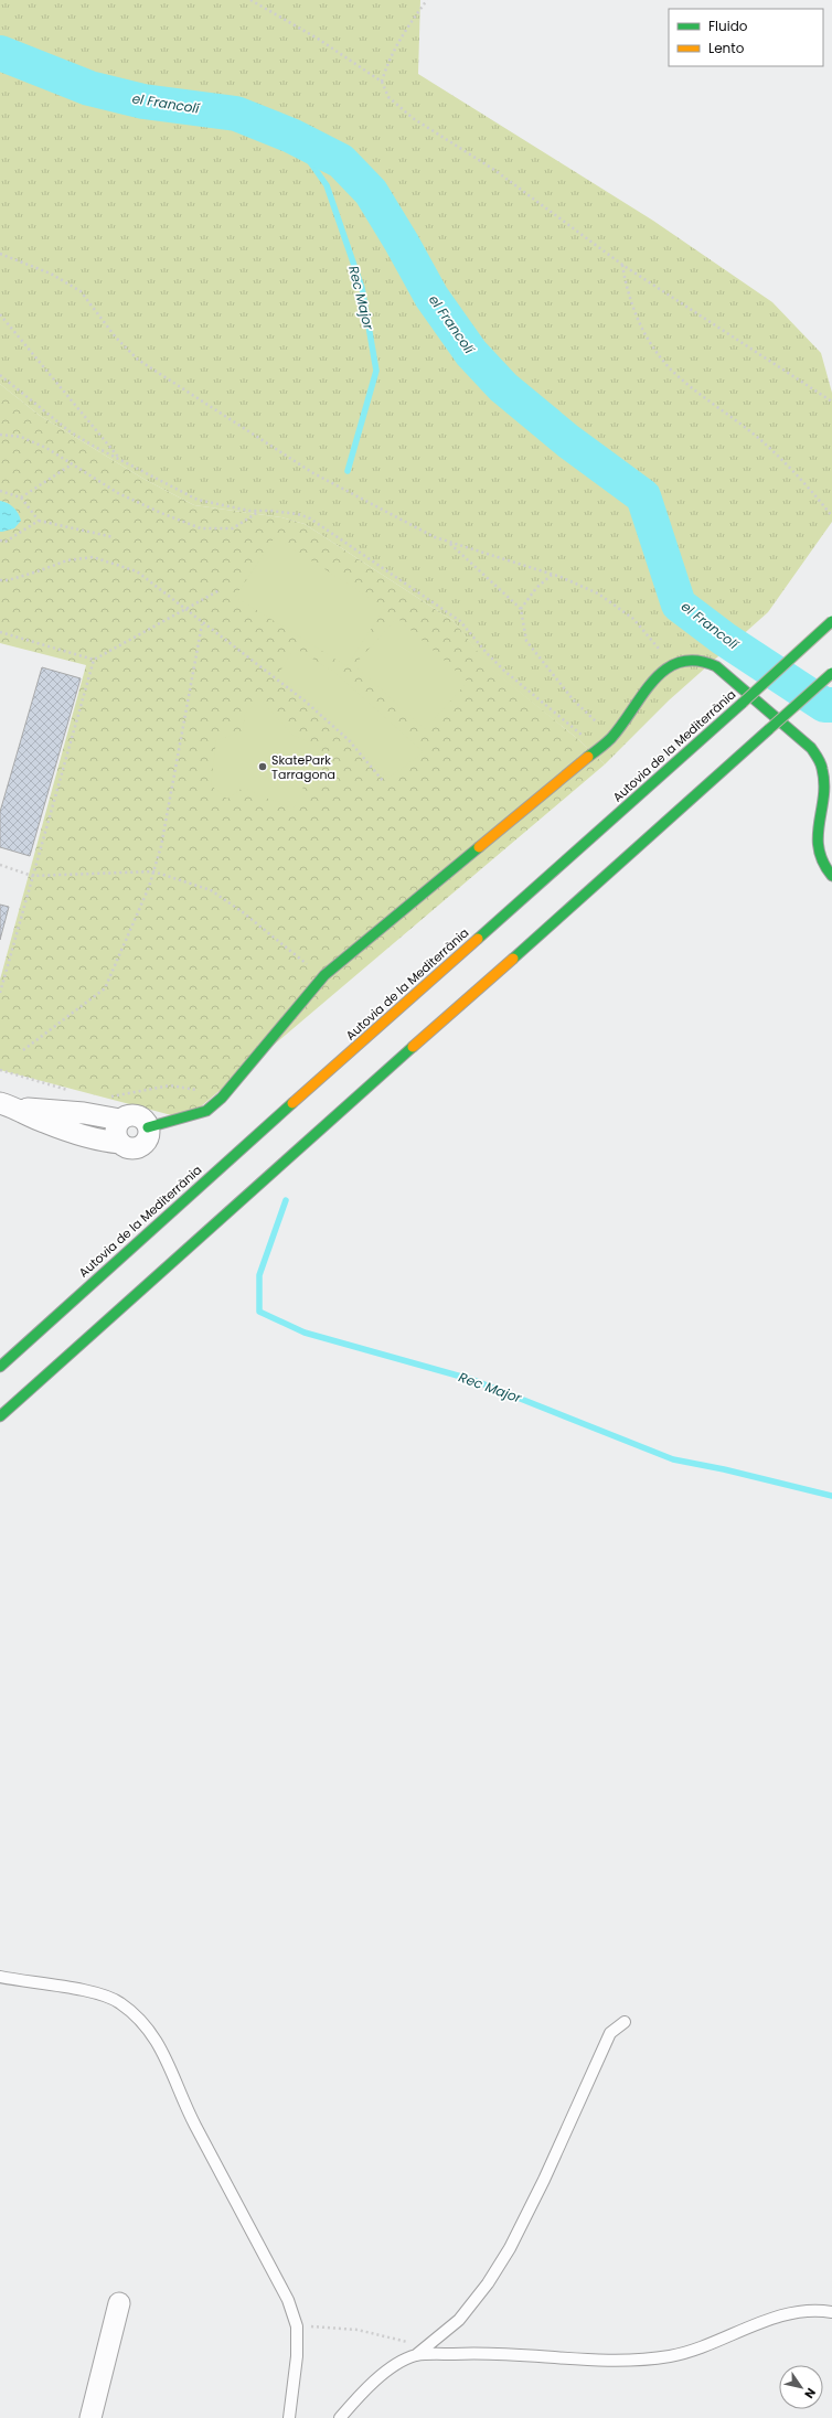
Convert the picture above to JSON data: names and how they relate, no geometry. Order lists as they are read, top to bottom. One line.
{"streets":{"main road":["Autovia de la Mediterrània"]},"water":["el Francolí","Rec Major"],"places":["SkatePark Tarragona"],"legend":["Fluido","Lento"],"north":"bottom right"}
